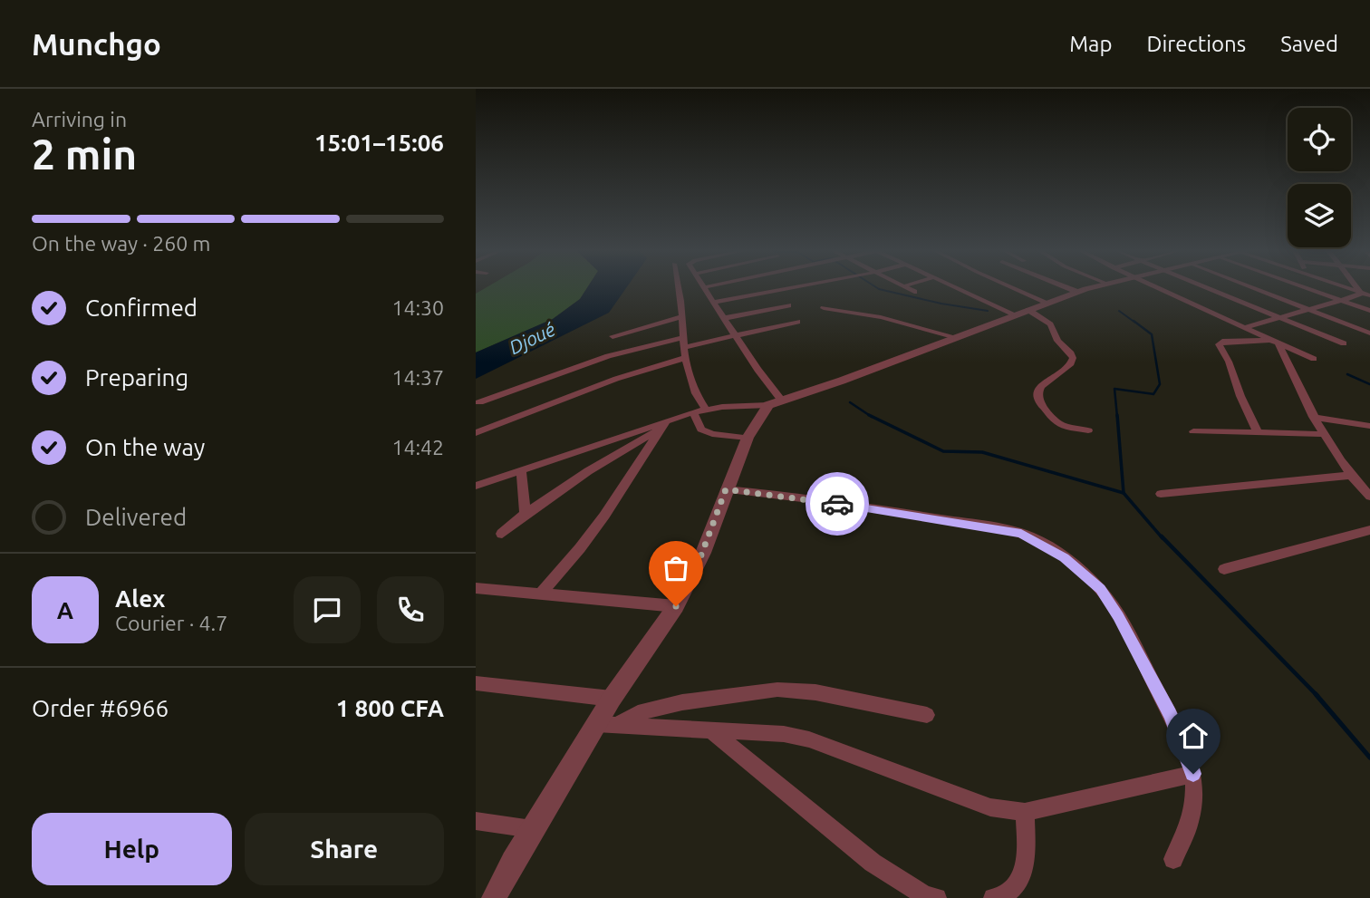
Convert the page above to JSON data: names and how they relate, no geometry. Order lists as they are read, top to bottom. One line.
{"water":["Djoué"],"page":{"header":"Munchgo","nav":["Map","Directions","Saved"],"heading":["2 min","Arriving in","15:01–15:06"],"panel":["Alex","Courier · 4.7","Order #6966","1 800 CFA"],"bar":"On the way · 260 m","list":[["Confirmed","14:30"],["Preparing","14:37"],["On the way","14:42"],"Delivered"],"round":"A","buttons":["Help","Share"]}}
